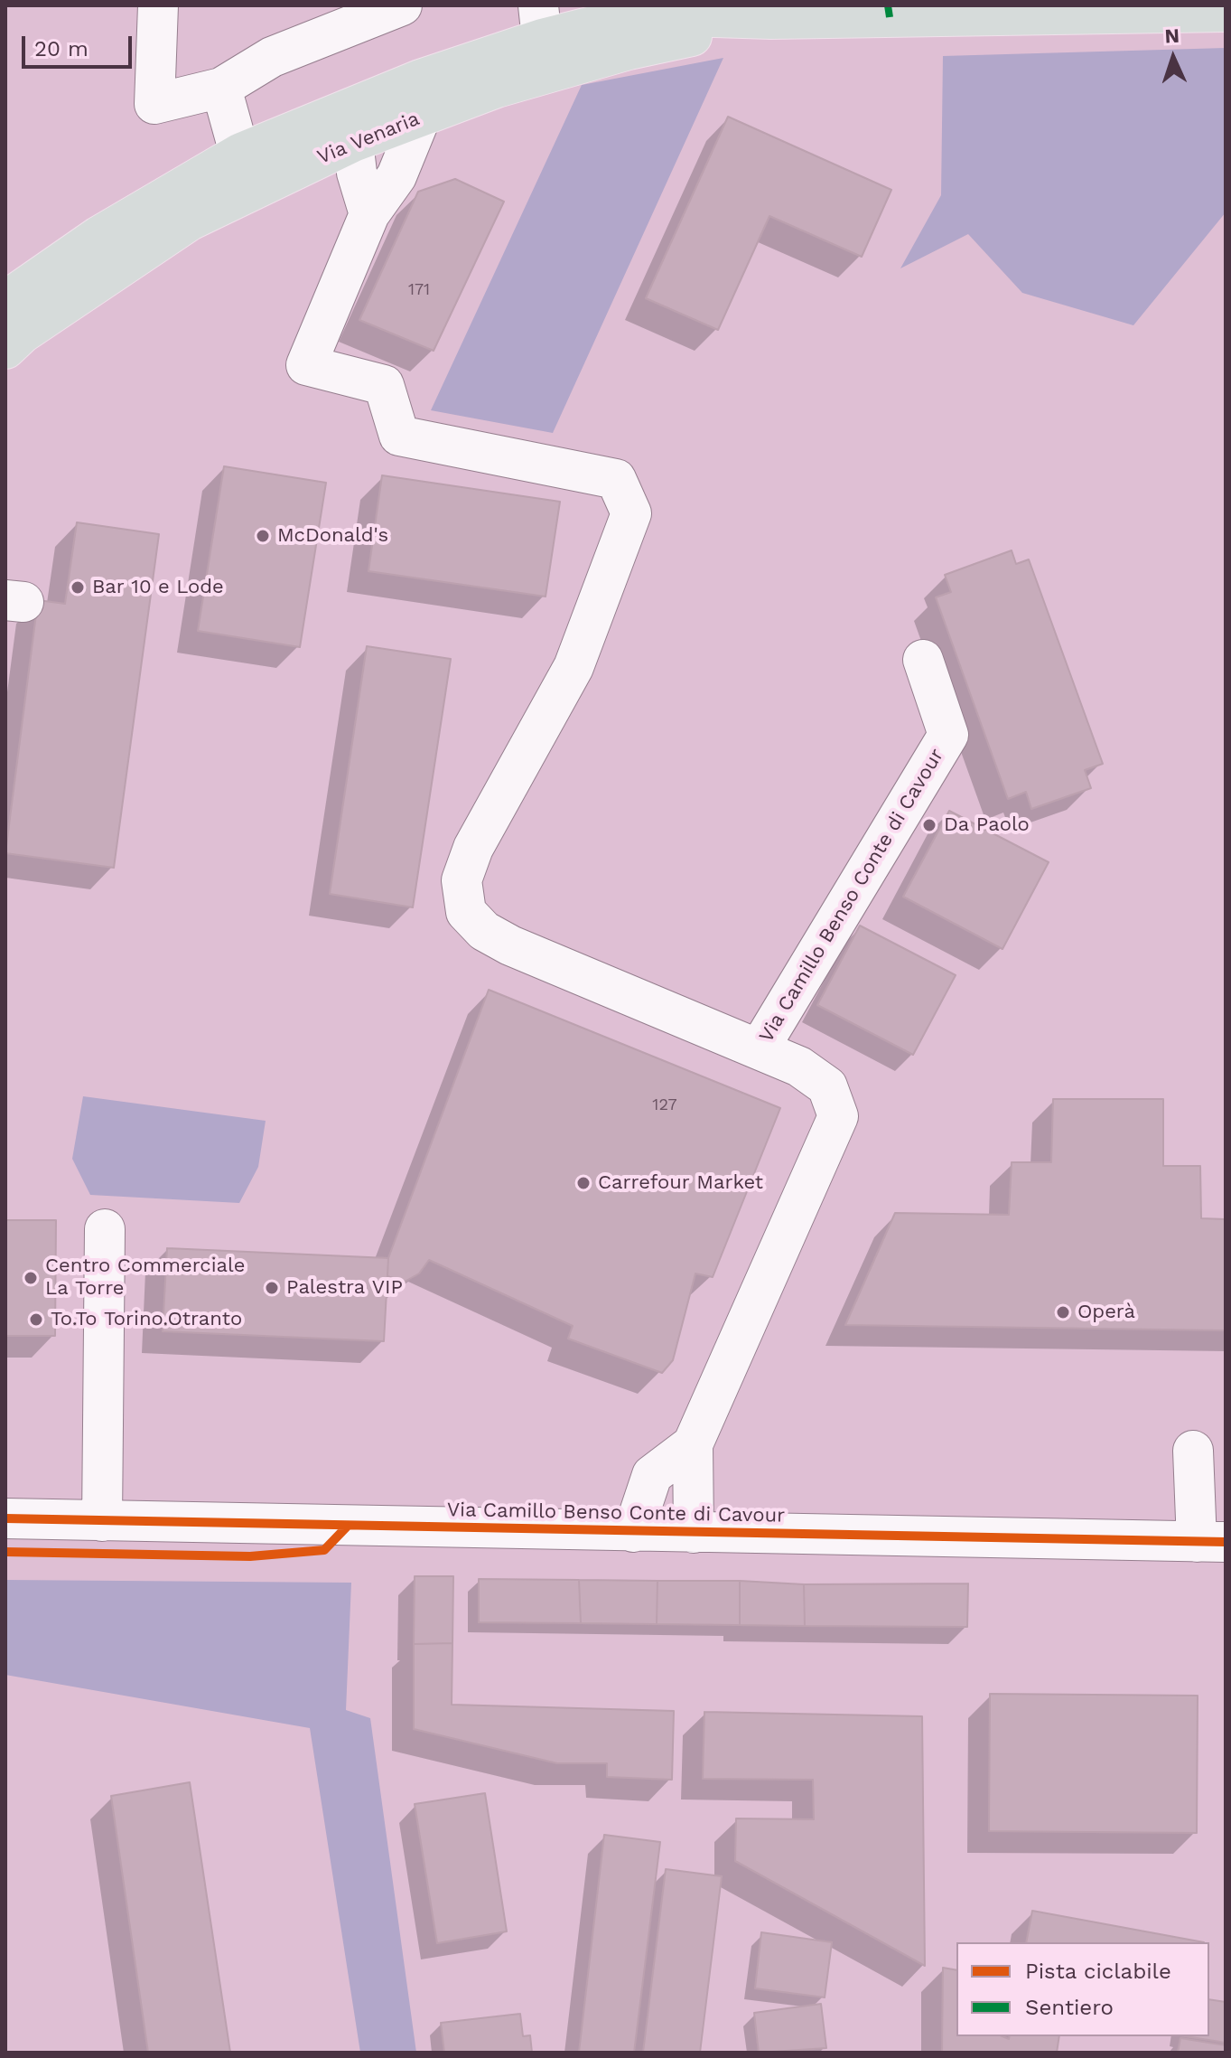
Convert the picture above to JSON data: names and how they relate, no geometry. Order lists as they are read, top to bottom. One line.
{"streets":{"main road":["Via Venaria"],"street":["Via Camillo Benso Conte di Cavour"]},"places":["McDonald's","Bar 10 e Lode","Da Paolo","Carrefour Market","Centro Commerciale La Torre","Palestra VIP","Operà","To.To Torino.Otranto"],"house_numbers":["171","127"],"legend":["Pista ciclabile","Sentiero"],"scale_bar":"20 m","north":"top"}
